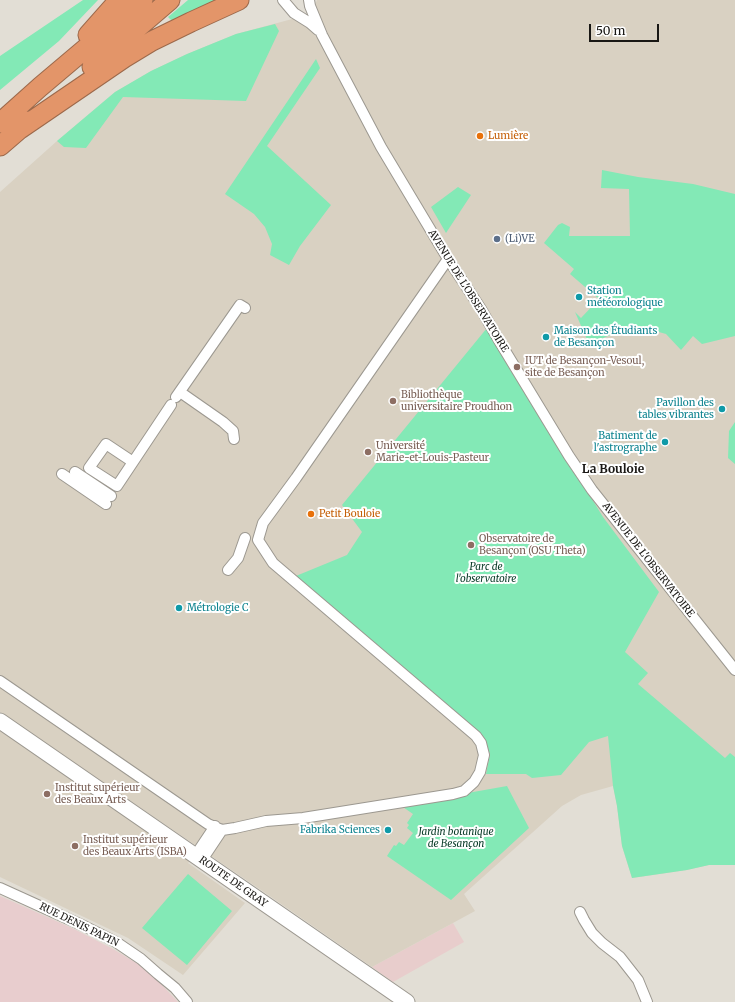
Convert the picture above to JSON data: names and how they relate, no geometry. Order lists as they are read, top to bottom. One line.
{"streets":{"main road":["ROUTE DE GRAY"],"street":["AVENUE DE L'OBSERVATOIRE","RUE DENIS PAPIN"]},"districts":["La Bouloie"],"parks":["Parc de l'observatoire","Jardin botanique de Besançon"],"places":["Lumière","(Li)VE","Station météorologique","Maison des Étudiants de Besançon","IUT de Besançon-Vesoul, site de Besançon","Bibliothèque universitaire Proudhon","Pavillon des tables vibrantes","Batiment de l'astrographe","Université Marie-et-Louis-Pasteur","Petit Bouloie","Observatoire de Besançon (OSU Theta)","Métrologie C","Institut supérieur des Beaux Arts","Fabrika Sciences","Institut supérieur des Beaux Arts (ISBA)"],"scale_bar":"50 m"}
